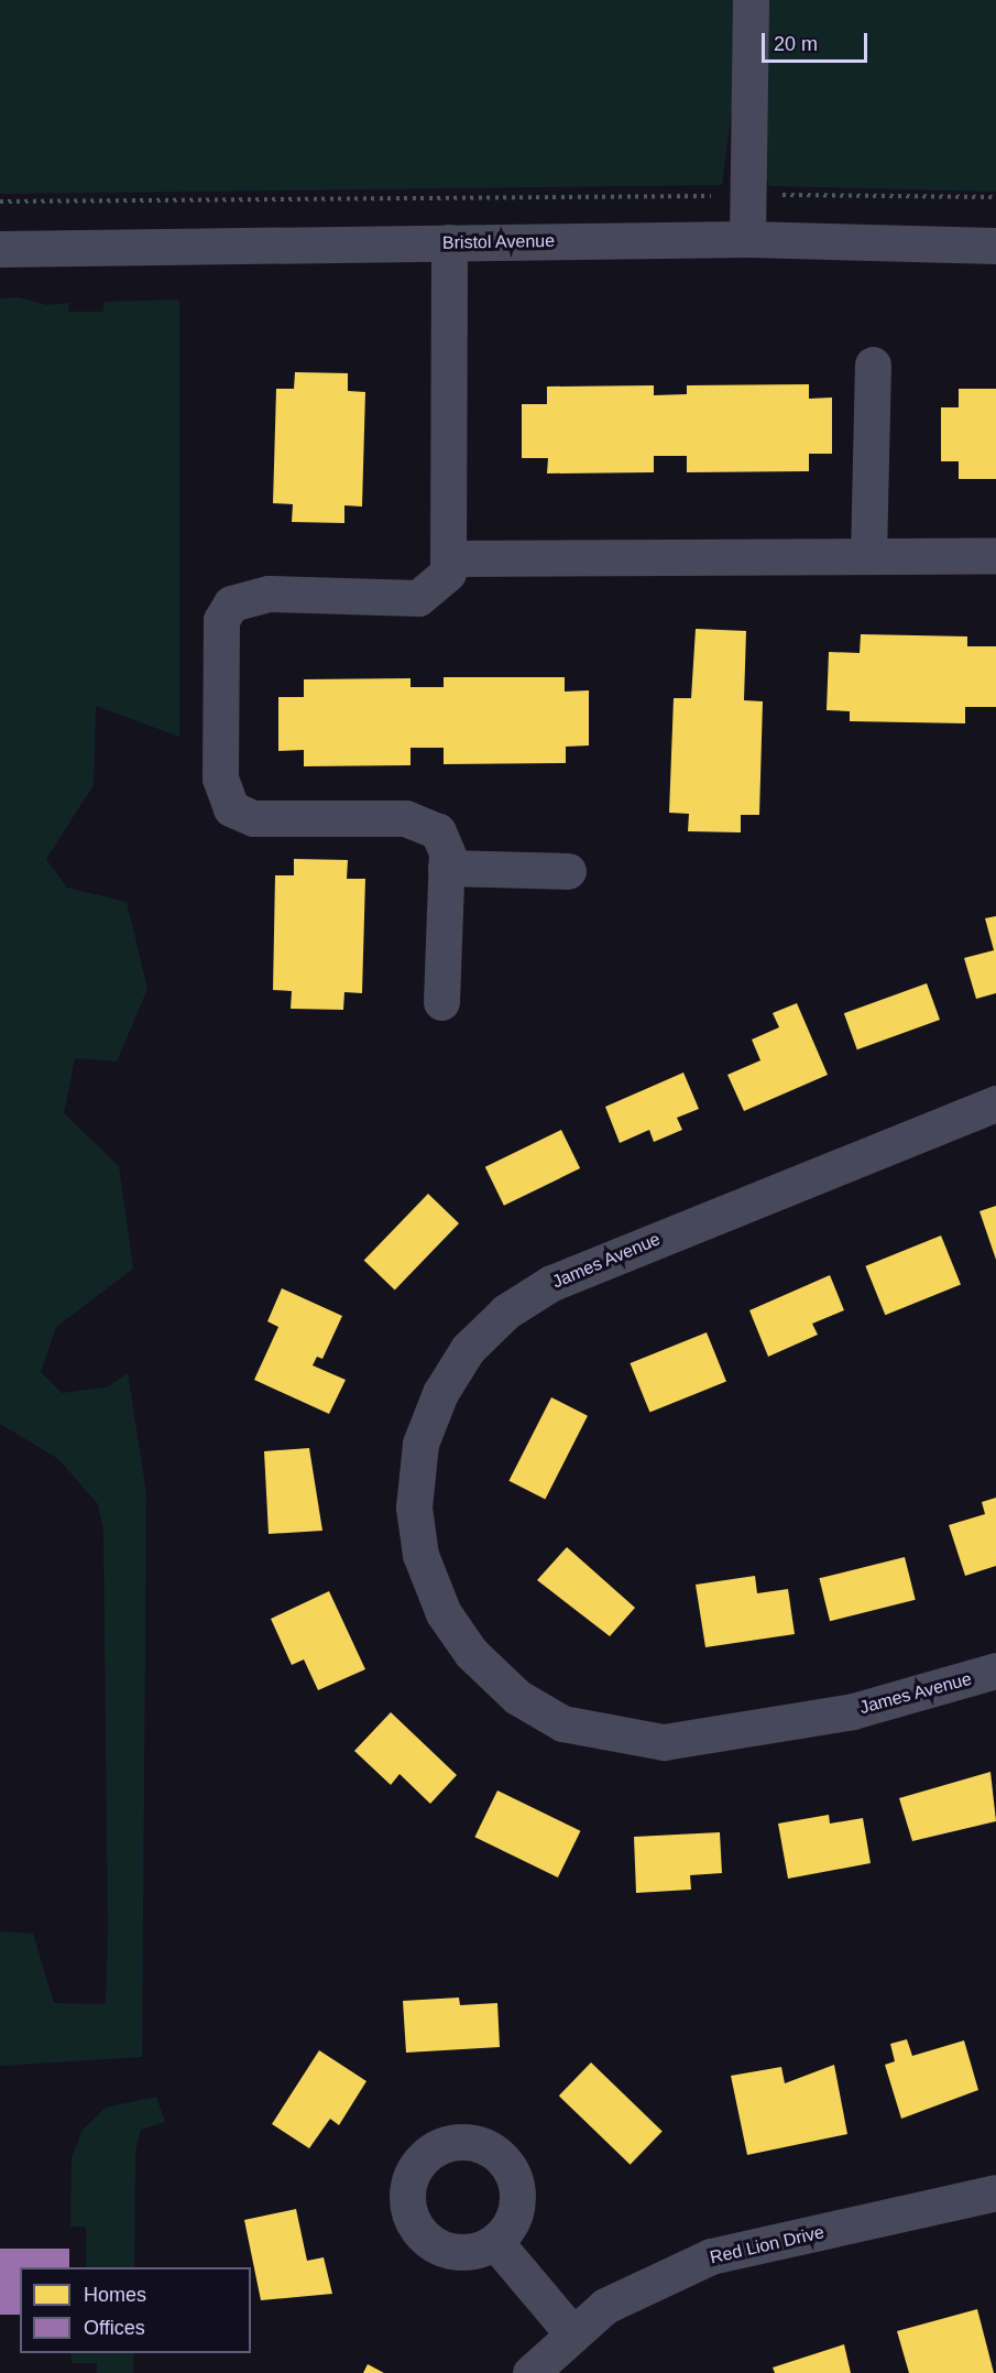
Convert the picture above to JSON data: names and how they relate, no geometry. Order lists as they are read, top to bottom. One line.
{"streets":{"street":["Bristol Avenue","James Avenue","Red Lion Drive"]},"legend":["Homes","Offices"],"scale_bar":"20 m"}
